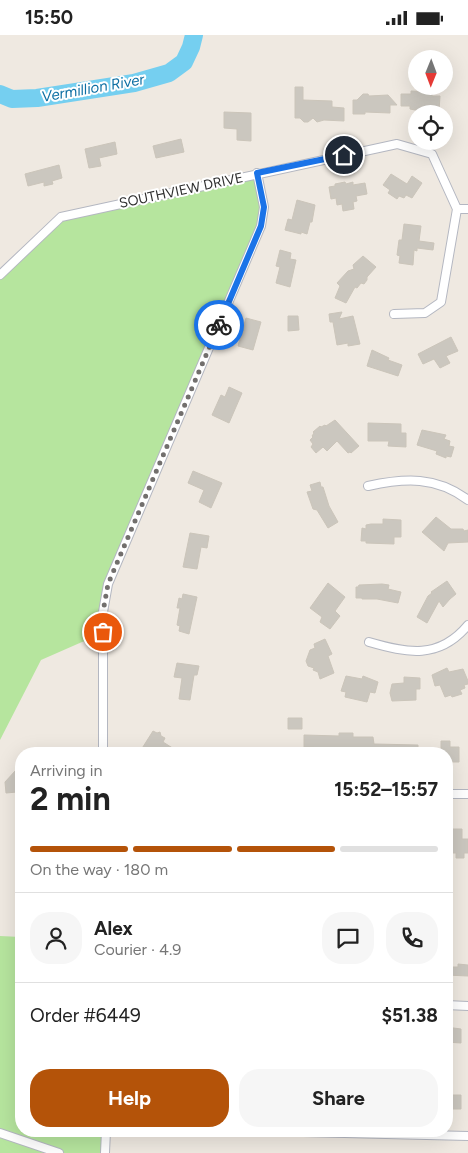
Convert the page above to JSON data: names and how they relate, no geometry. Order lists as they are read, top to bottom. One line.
{"streets":{"street":["SOUTHVIEW DRIVE"]},"water":["Vermillion River"],"north":"bottom","page":{"status":"15:50","heading":["2 min","Arriving in","15:52–15:57"],"panel":["Alex","Courier · 4.9","Order #6449","$51.38"],"bar":"On the way · 180 m","buttons":["Help","Share"]}}
